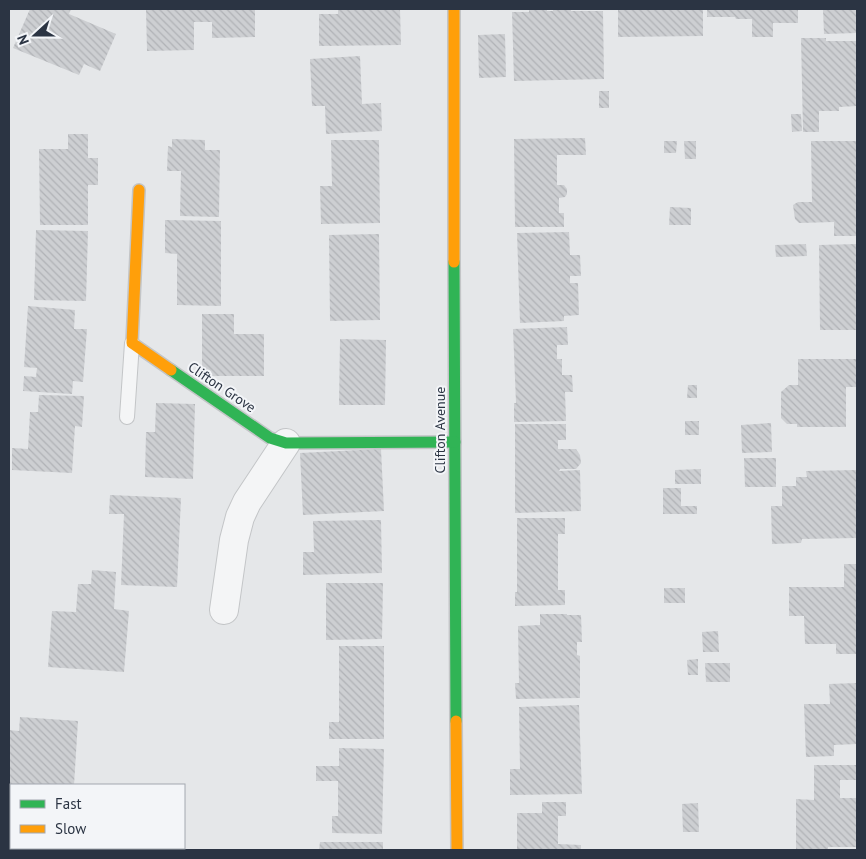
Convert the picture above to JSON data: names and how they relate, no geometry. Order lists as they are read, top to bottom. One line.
{"streets":{"street":["Clifton Grove","Clifton Avenue"]},"crossings":[["Clifton Grove","Clifton Avenue"]],"legend":["Fast","Slow"],"north":"left"}
